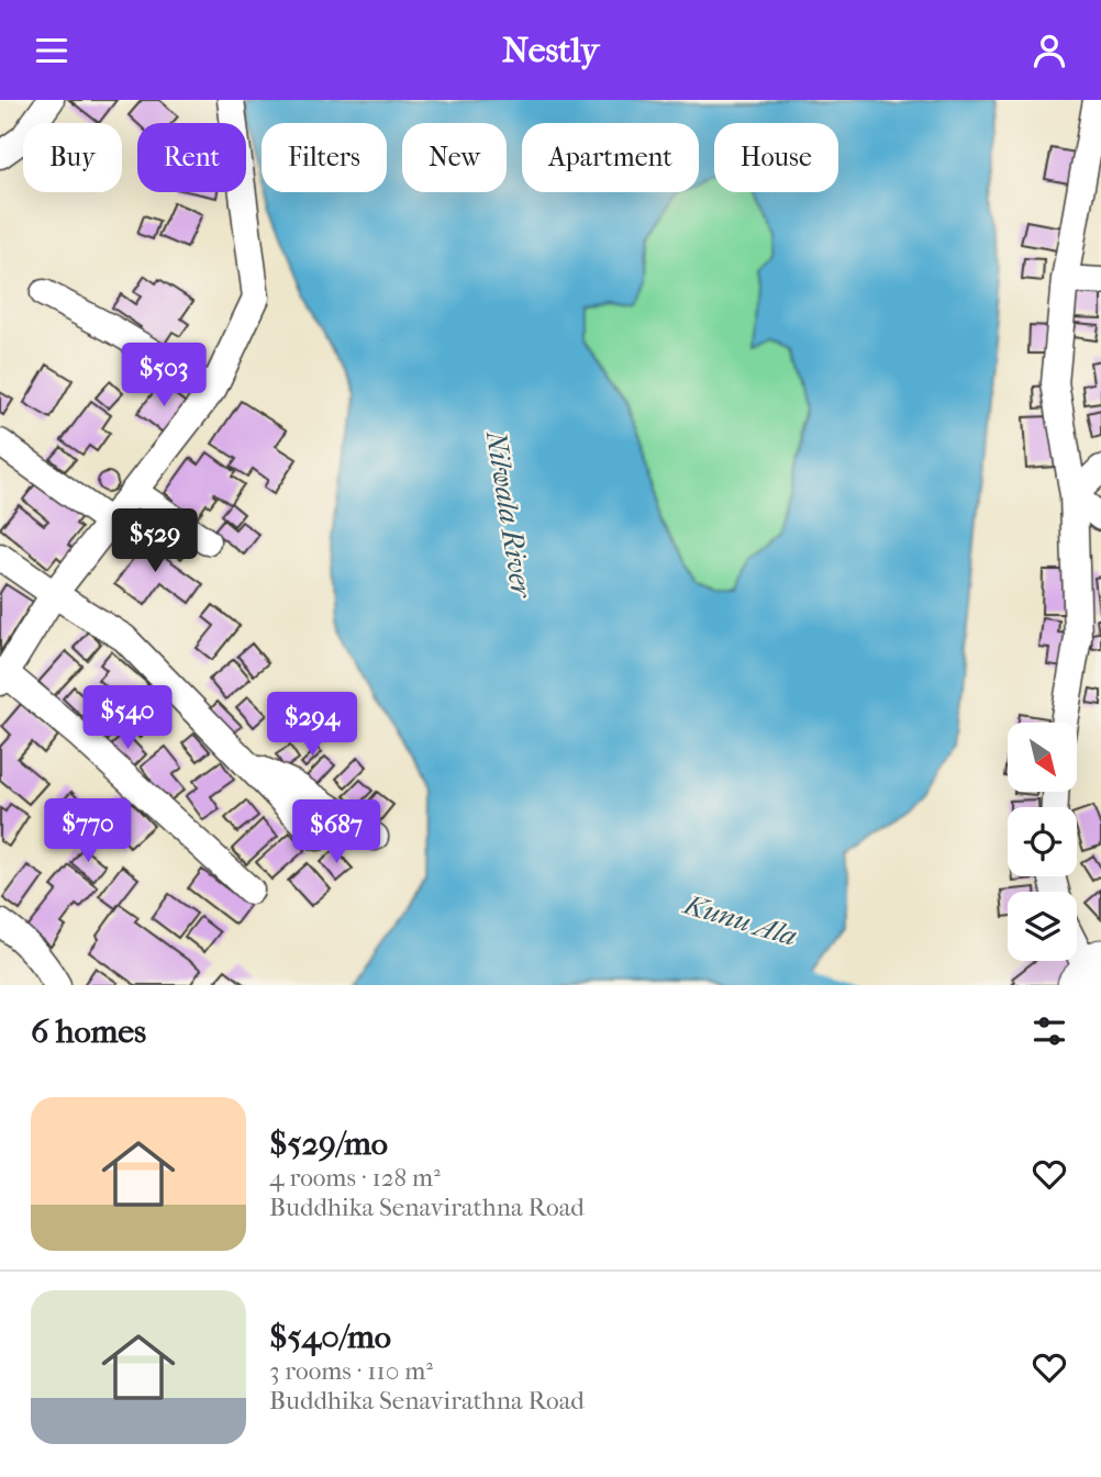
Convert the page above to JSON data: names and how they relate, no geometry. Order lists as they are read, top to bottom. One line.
{"water":["Nilwala River","Kunu Ala"],"north":"bottom right","page":{"header":"Nestly","chip":["Buy","Rent","Filters","New","Apartment","House"],"price":["$503","$529","$540","$294","$770","$687"],"heading":"6 homes","list":[{"name":"$529/mo","note":"4 rooms · 128 m² · Buddhika Senavirathna Road"},{"name":"$540/mo","note":"3 rooms · 110 m² · Buddhika Senavirathna Road"}]}}
